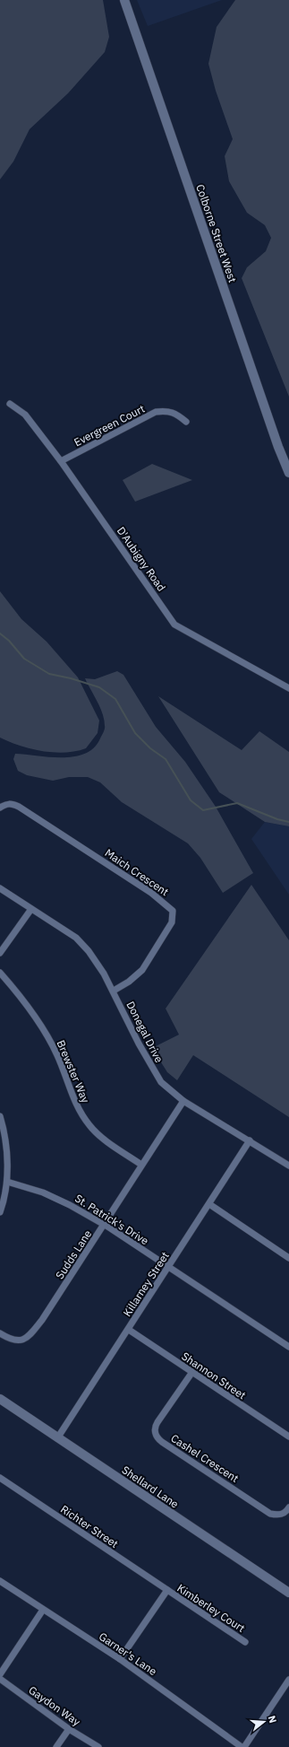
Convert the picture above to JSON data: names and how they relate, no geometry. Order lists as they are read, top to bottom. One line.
{"streets":{"main road":["Colborne Street West","Shellard Lane"],"street":["Evergreen Court","D'Aubigny Road","Maich Crescent","Donegal Drive","Brewster Way","St. Patrick's Drive","Sudds Lane","Killarney Street","Shannon Street","Cashel Crescent","Richter Street","Kimberley Court","Garner's Lane","Gaydon Way"]},"crossings":[["Evergreen Court","D'Aubigny Road"],["Maich Crescent","Donegal Drive"],["Donegal Drive","Sudds Lane"],["Donegal Drive","Killarney Street"],["Brewster Way","Sudds Lane"],["St. Patrick's Drive","Sudds Lane"],["St. Patrick's Drive","Killarney Street"],["Killarney Street","Shannon Street"],["Killarney Street","Shellard Lane"],["Shannon Street","Cashel Crescent"],["Richter Street","Kimberley Court"]],"north":"right"}
